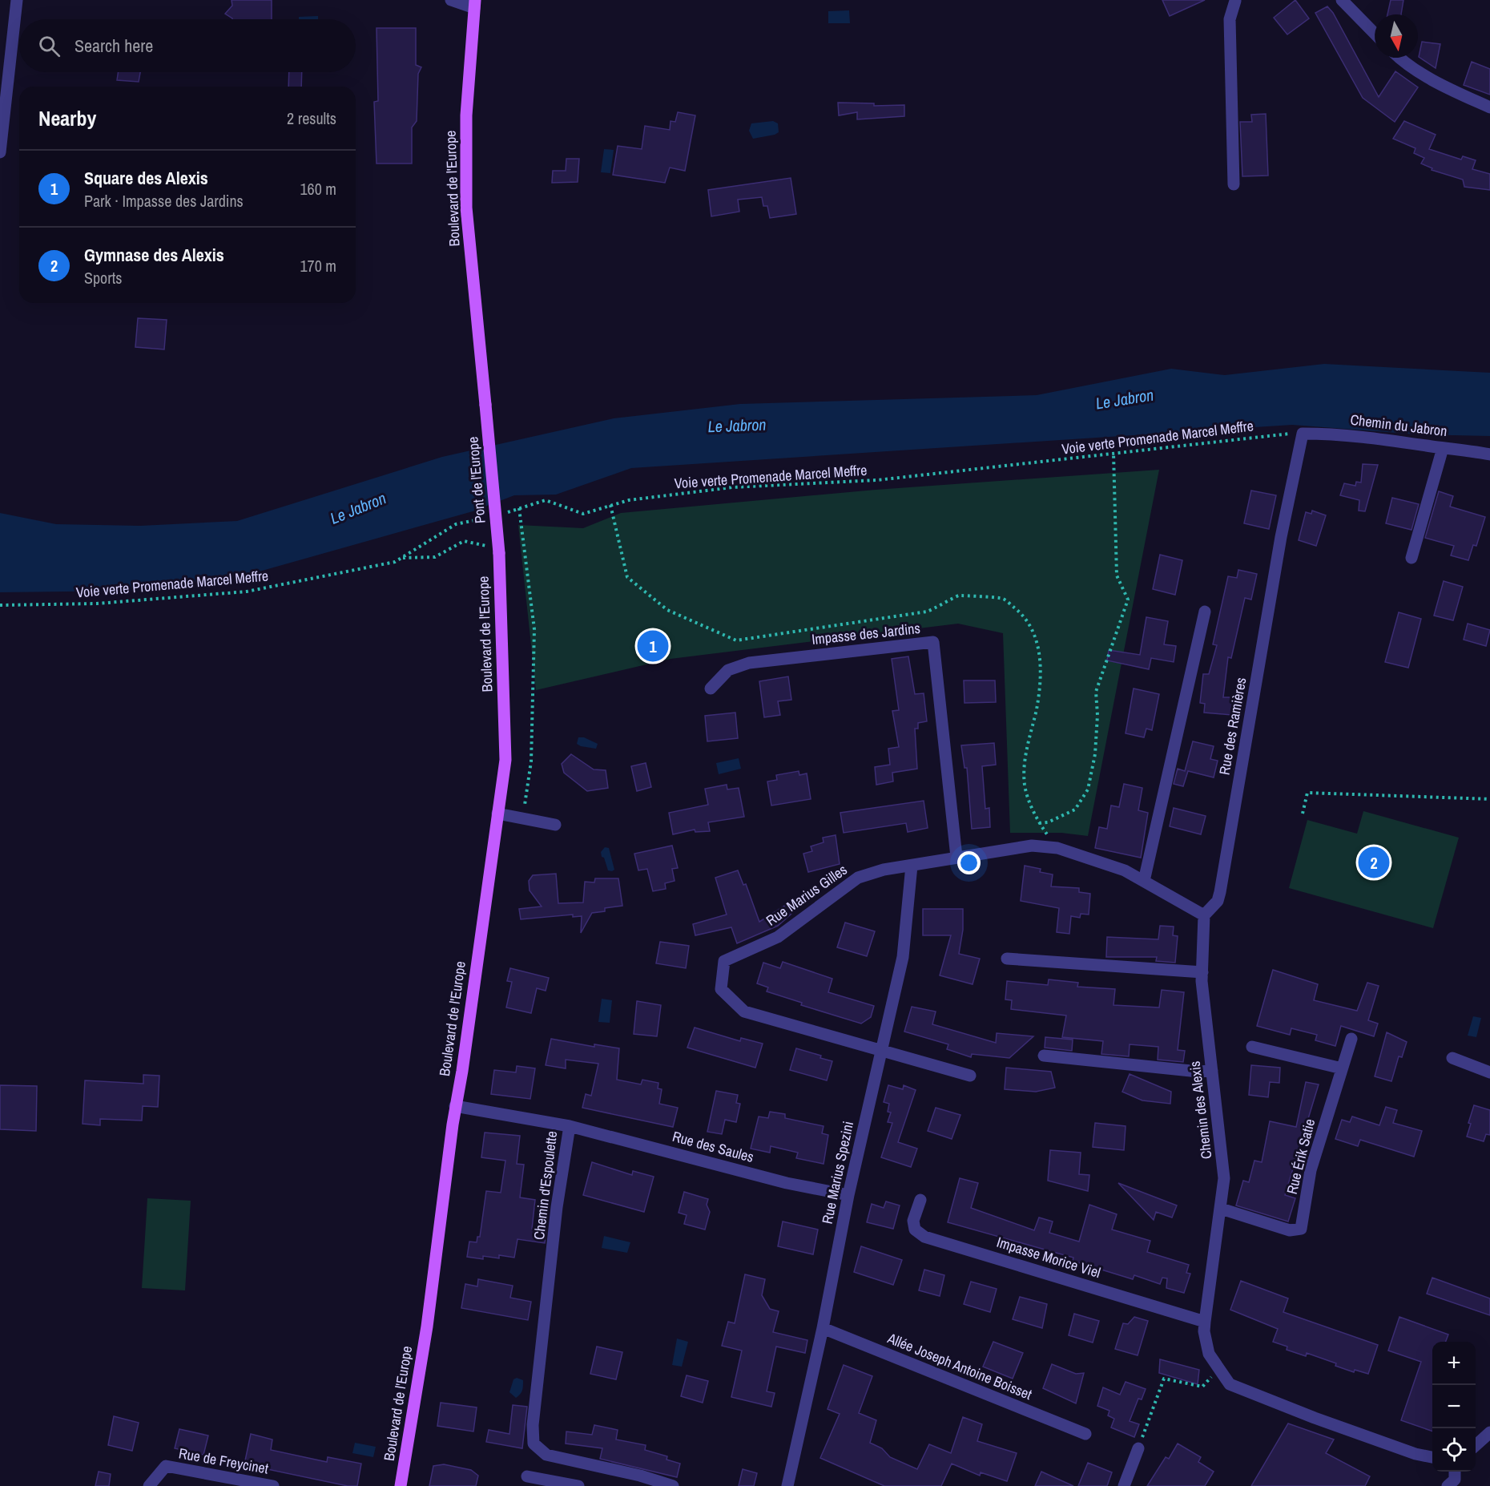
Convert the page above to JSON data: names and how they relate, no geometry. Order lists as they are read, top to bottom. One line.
{"streets":{"main road":["Boulevard de l'Europe","Pont de l'Europe"],"street":["Chemin du Jabron","Impasse des Jardins","Rue des Ramières","Rue Marius Gilles","Chemin des Alexis","Rue des Saules","Rue Érik Satie","Rue Marius Spezini","Chemin d'Espoulette","Impasse Morice Viel","Allée Joseph Antoine Boisset","Rue de Freycinet"],"path":["Voie verte Promenade Marcel Meffre"]},"crossings":[["Boulevard de l'Europe","Pont de l'Europe"],["Boulevard de l'Europe","Chemin d'Espoulette"],["Chemin du Jabron","Voie verte Promenade Marcel Meffre"],["Chemin du Jabron","Rue des Ramières"],["Voie verte Promenade Marcel Meffre","Rue des Ramières"],["Rue des Ramières","Chemin des Alexis"],["Rue Marius Gilles","Rue Marius Spezini"],["Chemin des Alexis","Rue Érik Satie"],["Chemin des Alexis","Impasse Morice Viel"],["Rue des Saules","Rue Marius Spezini"],["Rue des Saules","Chemin d'Espoulette"],["Rue Marius Spezini","Allée Joseph Antoine Boisset"]],"water":["Le Jabron"],"north":"bottom","page":{"search":"Search here","heading":["Nearby","2 results"],"list":[{"mark":"1","name":"Square des Alexis","note":"Park · Impasse des Jardins","value":"160 m"},{"mark":"2","name":"Gymnase des Alexis","note":"Sports","value":"170 m"}],"pins":["1","2"],"map_buttons":["+","−"]}}
